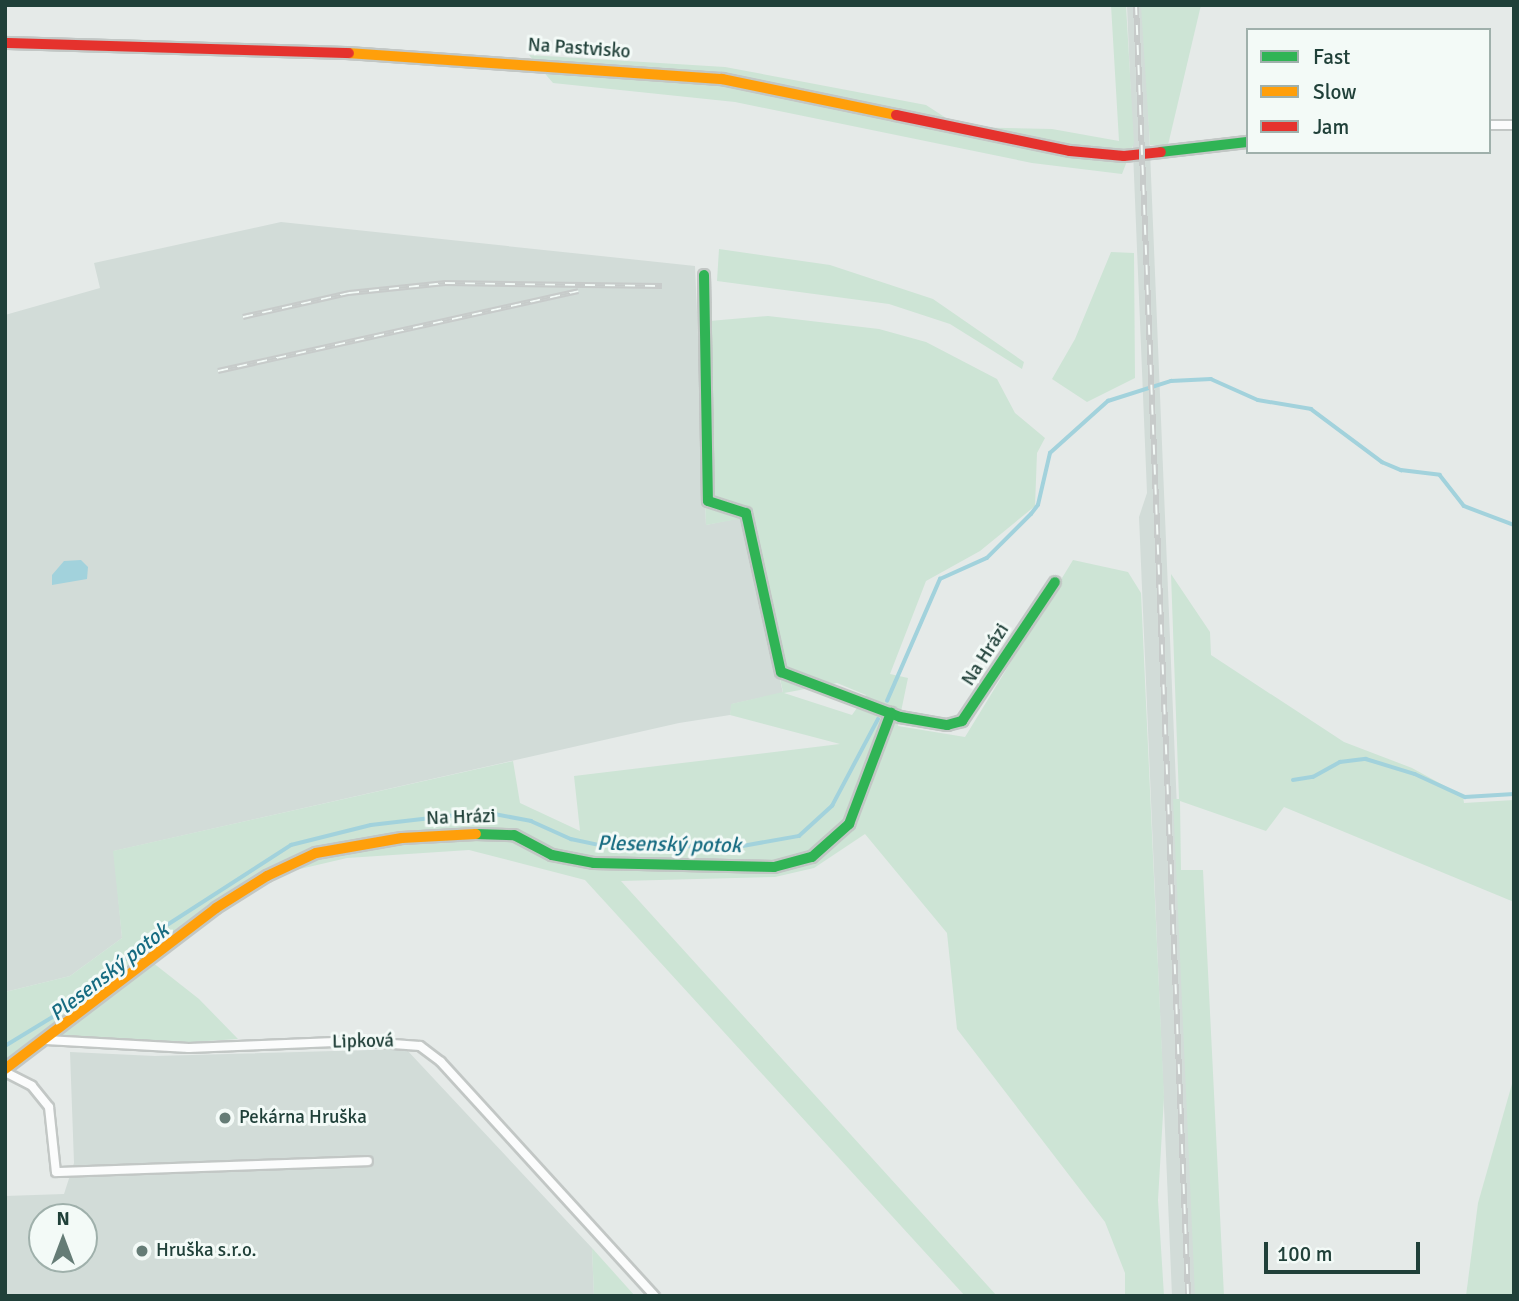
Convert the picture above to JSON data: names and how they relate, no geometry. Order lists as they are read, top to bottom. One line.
{"streets":{"street":["Na Pastvisko","Na Hrázi","Lipková"]},"crossings":[["Na Hrázi","Lipková"]],"water":["Plesenský potok"],"places":["Pekárna Hruška","Hruška s.r.o."],"legend":["Fast","Slow","Jam"],"scale_bar":"100 m","north":"top"}
